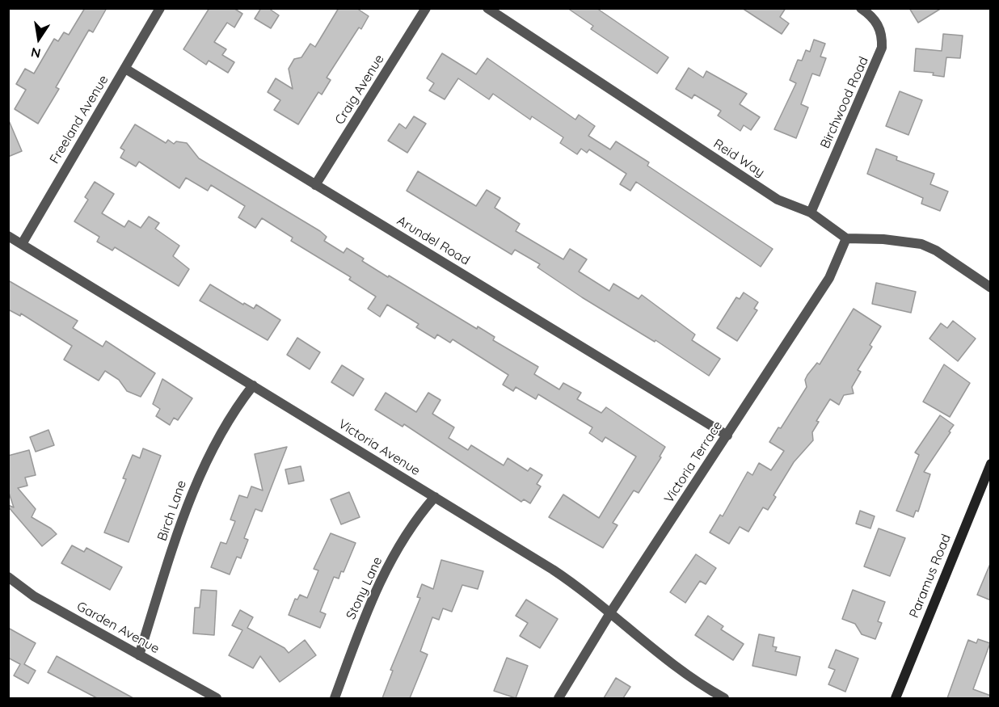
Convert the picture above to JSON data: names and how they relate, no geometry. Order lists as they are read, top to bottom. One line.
{"streets":{"main road":["Paramus Road"],"street":["Craig Avenue","Birchwood Road","Freeland Avenue","Reid Way","Arundel Road","Victoria Avenue","Victoria Terrace","Birch Lane","Stony Lane","Garden Avenue"]},"crossings":[["Craig Avenue","Arundel Road"],["Birchwood Road","Reid Way"],["Freeland Avenue","Arundel Road"],["Freeland Avenue","Victoria Avenue"],["Reid Way","Victoria Terrace"],["Arundel Road","Victoria Terrace"],["Victoria Avenue","Victoria Terrace"],["Victoria Avenue","Birch Lane"],["Victoria Avenue","Stony Lane"],["Birch Lane","Garden Avenue"]],"north":"bottom"}
